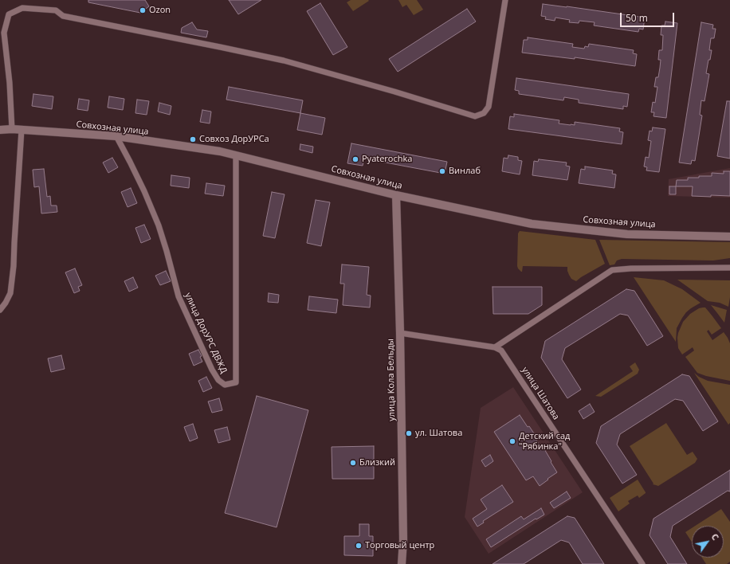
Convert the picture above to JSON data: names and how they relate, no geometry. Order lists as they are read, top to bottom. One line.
{"streets":{"main road":["Совхозная улица","улица Кола Бельды"],"street":["улица ДорУРС ДВЖД","улица Шатова"]},"crossings":[["Совхозная улица","улица ДорУРС ДВЖД"],["Совхозная улица","улица Кола Бельды"]],"places":["Ozon","Совхоз ДорУPCа","Pyaterochka","Винлаб","ул. Шатова","Детский сад \"Рябинка\"","Близкий","Торговый центр"],"scale_bar":"50 m","north":"top right"}
